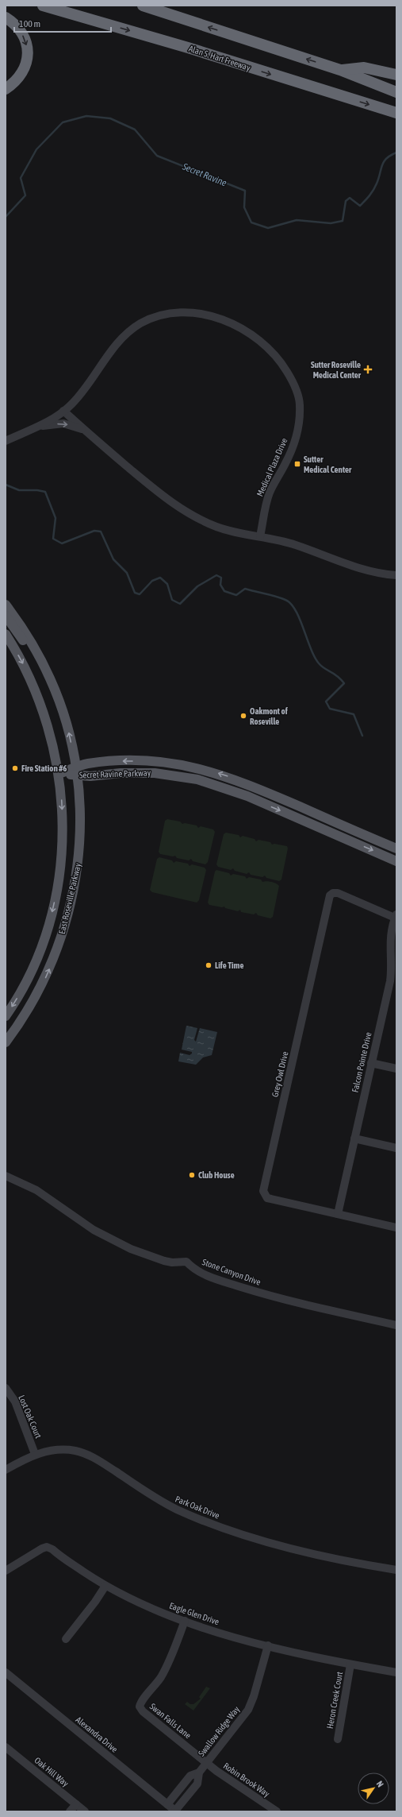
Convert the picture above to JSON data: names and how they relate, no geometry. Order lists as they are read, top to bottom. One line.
{"streets":{"highway":["Alan S. Hart Freeway"],"main road":["Secret Ravine Parkway","East Roseville Parkway"],"street":["Medical Plaza Drive","Falcon Pointe Drive","Grey Owl Drive","Stone Canyon Drive","Lost Oak Court","Park Oak Drive","Eagle Glen Drive","Heron Creek Court","Swan Falls Lane","Swallow Ridge Way","Alexandra Drive","Oak Hill Way","Robin Brook Way"]},"crossings":[["Secret Ravine Parkway","East Roseville Parkway"],["Falcon Pointe Drive","Grey Owl Drive"],["Lost Oak Court","Park Oak Drive"],["Eagle Glen Drive","Heron Creek Court"],["Eagle Glen Drive","Swan Falls Lane"],["Eagle Glen Drive","Swallow Ridge Way"],["Swan Falls Lane","Swallow Ridge Way"],["Swan Falls Lane","Robin Brook Way"],["Swallow Ridge Way","Alexandra Drive"],["Swallow Ridge Way","Robin Brook Way"]],"water":["Secret Ravine"],"places":{"health":["Sutter Roseville Medical Center"],"transit":["Sutter Medical Center"],"other":["Oakmont of Roseville","Fire Station #6","Life Time","Club House"]},"scale_bar":"100 m","north":"top right"}
